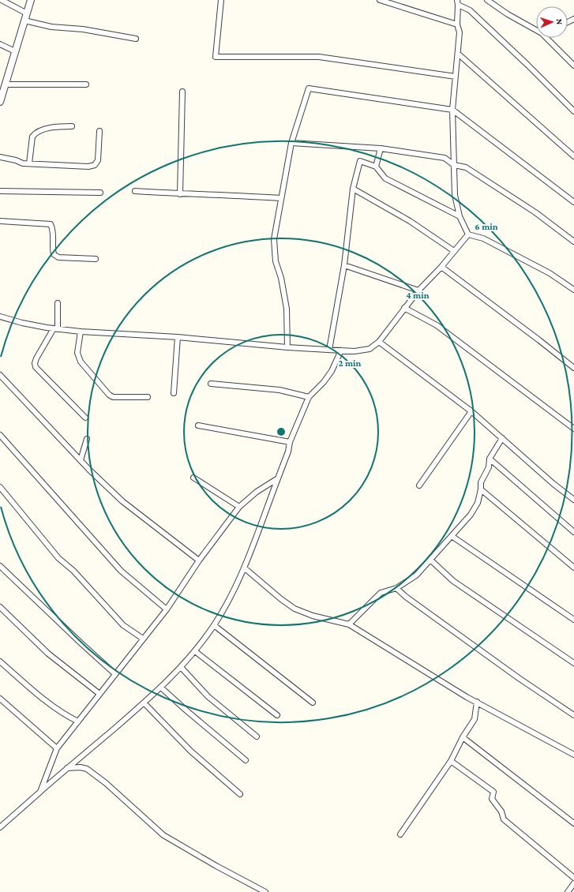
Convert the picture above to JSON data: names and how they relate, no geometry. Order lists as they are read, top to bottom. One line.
{"north":"right","rings":["6 min","4 min","2 min"]}
